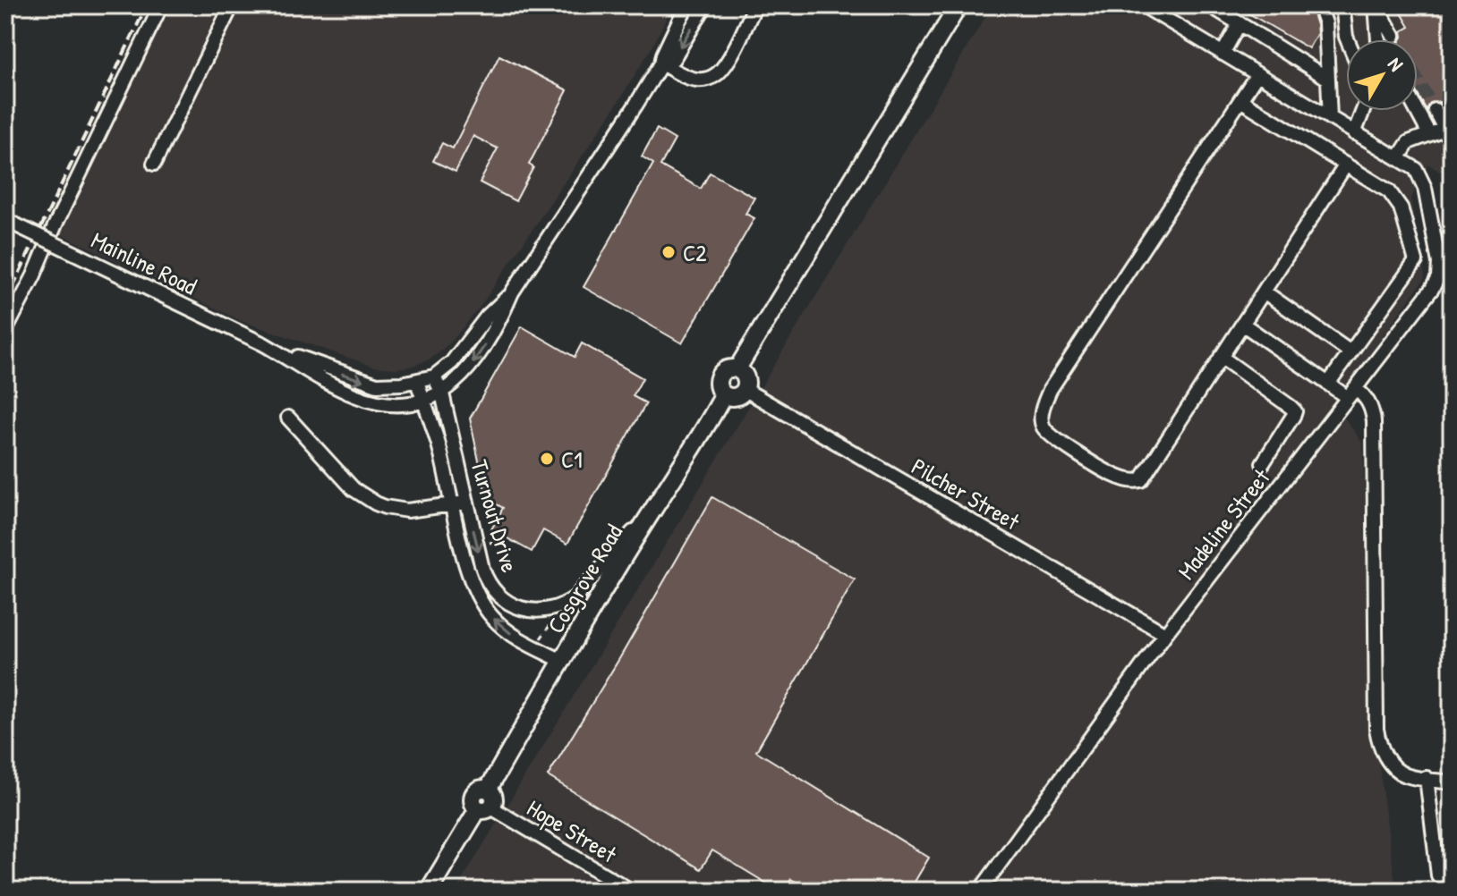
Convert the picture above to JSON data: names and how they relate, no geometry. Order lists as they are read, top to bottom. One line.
{"streets":{"main road":["Cosgrove Road"],"street":["Mainline Road","Pilcher Street","Turnout Drive","Madeline Street","Hope Street"]},"crossings":[["Mainline Road","Turnout Drive"],["Pilcher Street","Madeline Street"],["Pilcher Street","Cosgrove Road"],["Turnout Drive","Cosgrove Road"],["Cosgrove Road","Hope Street"]],"places":["C2","C1"],"north":"top right"}
